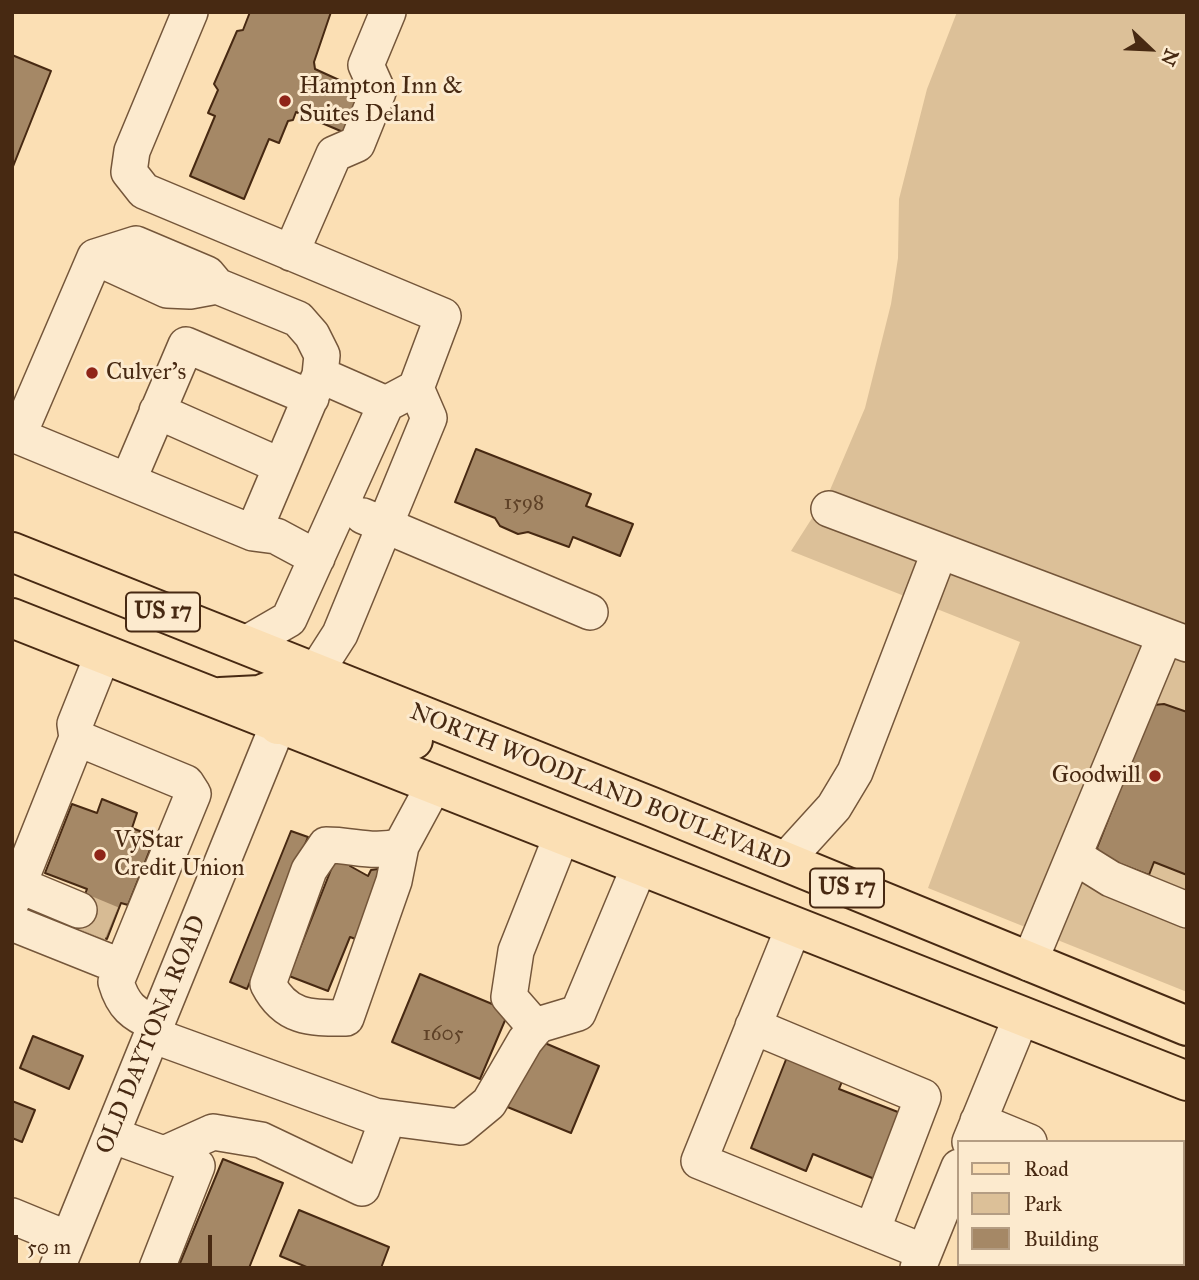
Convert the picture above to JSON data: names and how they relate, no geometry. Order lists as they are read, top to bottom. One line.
{"streets":{"main road":["US 17","NORTH WOODLAND BOULEVARD"],"street":["OLD DAYTONA ROAD"]},"crossings":[["US 17","OLD DAYTONA ROAD"]],"places":["Hampton Inn & Suites Deland","Culver's","Goodwill","VyStar Credit Union"],"house_numbers":["1598","1605"],"legend":["Road","Park","Building"],"scale_bar":"50 m","north":"bottom right"}
